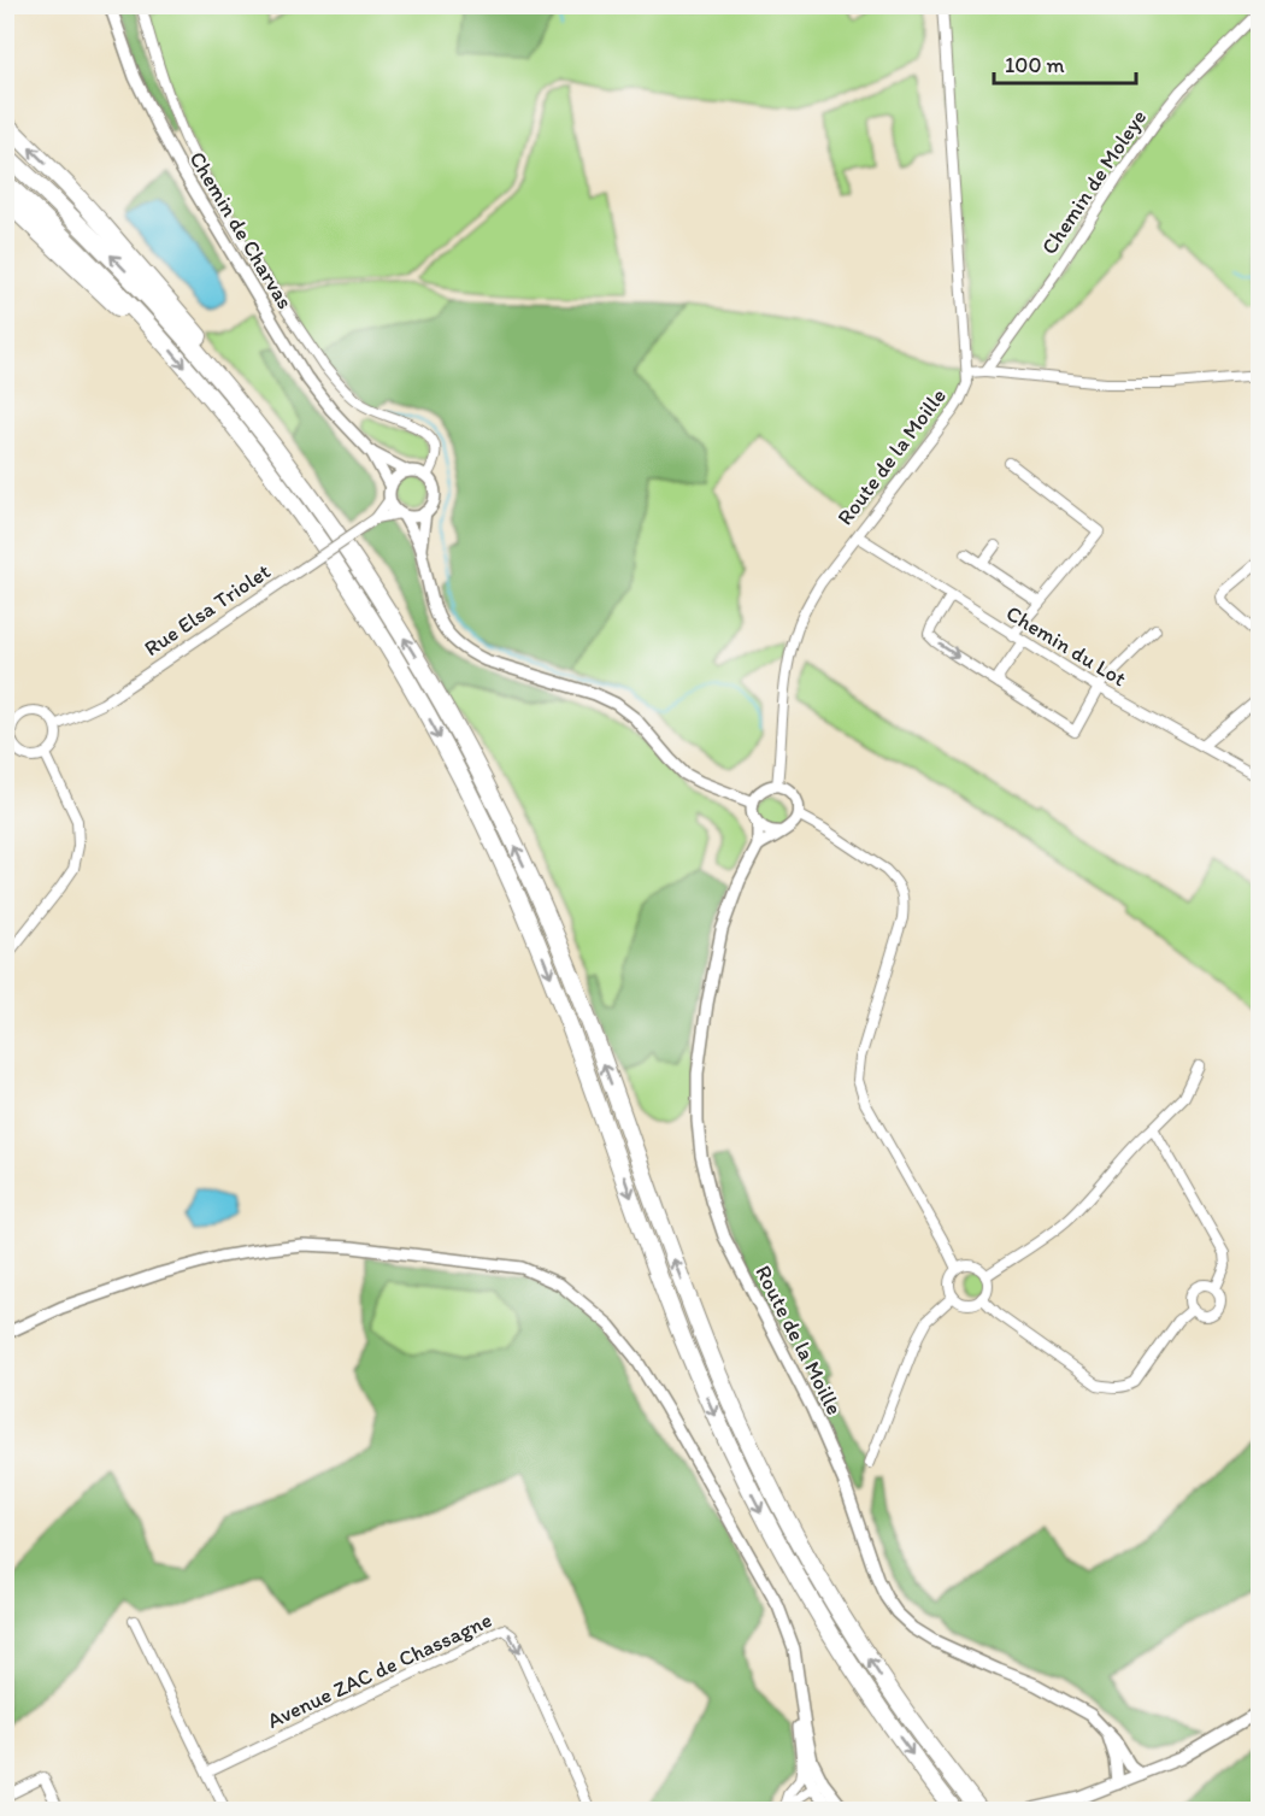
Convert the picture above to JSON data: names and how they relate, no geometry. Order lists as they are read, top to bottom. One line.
{"streets":{"street":["Chemin de Moleye","Chemin de Charvas","Route de la Moille","Rue Elsa Triolet","Chemin du Lot","Avenue ZAC de Chassagne"]},"crossings":[["Chemin de Charvas","Rue Elsa Triolet"],["Route de la Moille","Chemin du Lot"]],"scale_bar":"100 m"}
